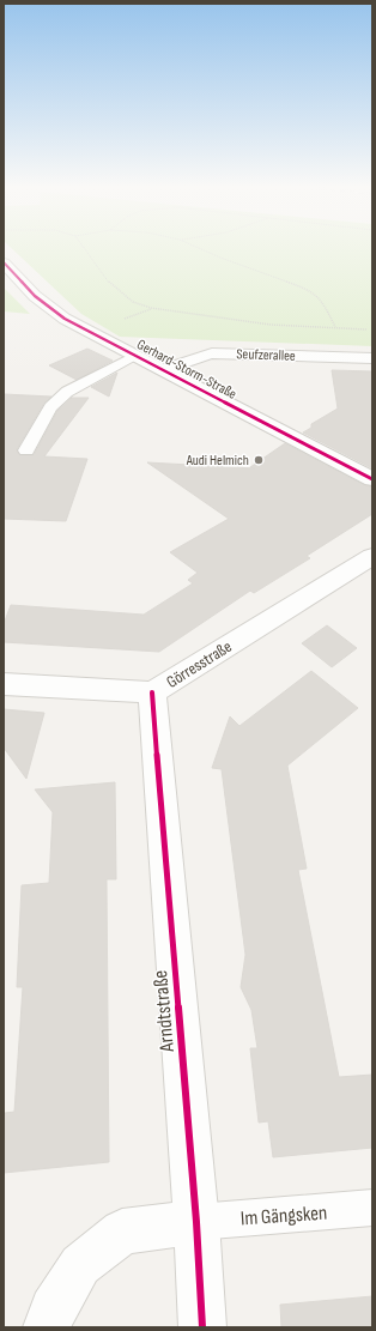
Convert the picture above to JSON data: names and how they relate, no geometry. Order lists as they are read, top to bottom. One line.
{"streets":{"street":["Seufzerallee","Gerhard-Storm-Straße","Görresstraße","Arndtstraße"],"lane":["Im Gängsken"]},"crossings":[["Seufzerallee","Gerhard-Storm-Straße"],["Görresstraße","Arndtstraße"],["Arndtstraße","Im Gängsken"]],"places":["Audi Helmich"]}
